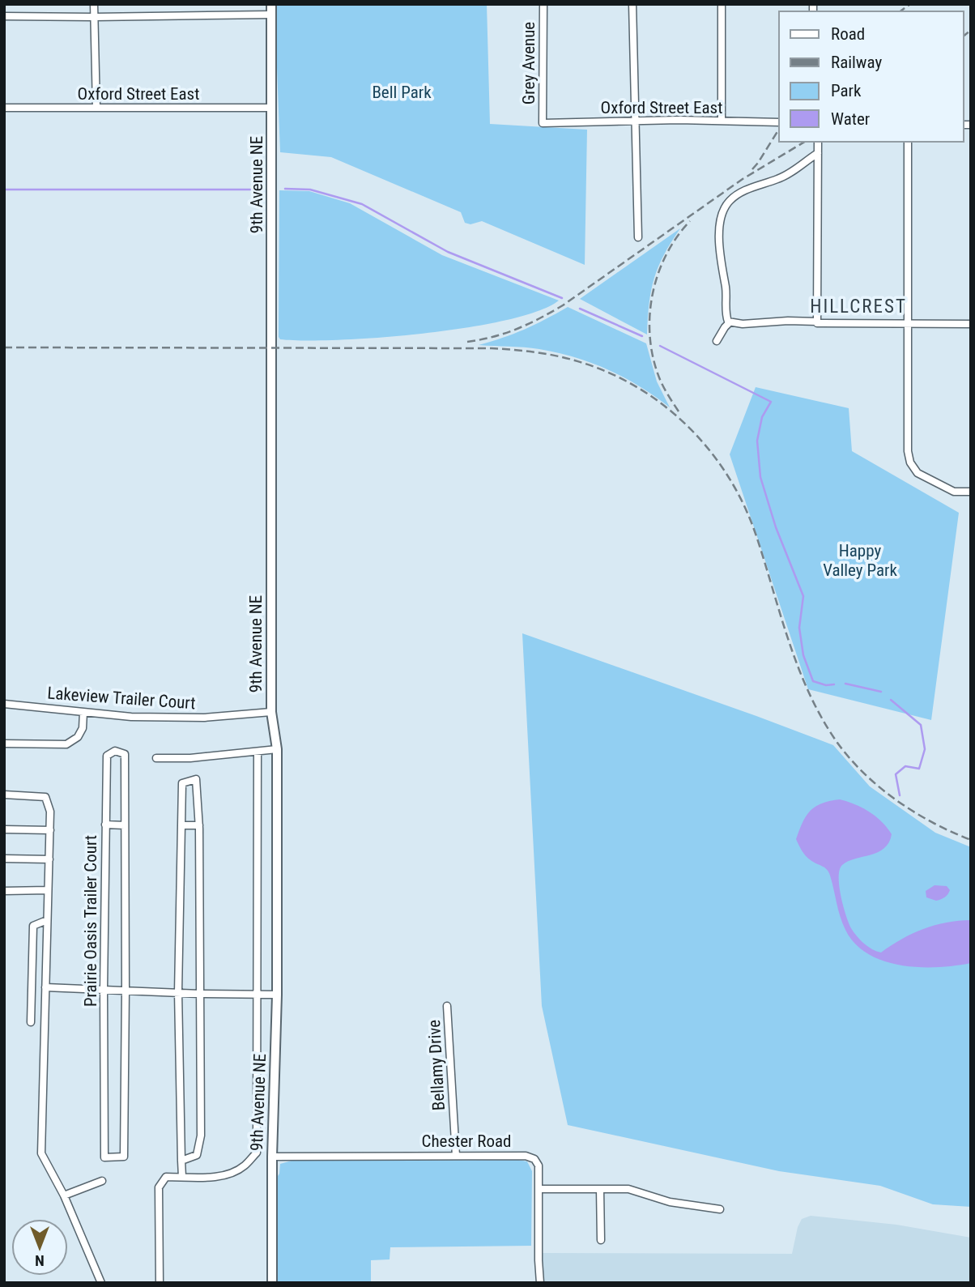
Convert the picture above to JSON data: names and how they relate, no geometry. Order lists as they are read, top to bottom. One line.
{"streets":{"street":["Grey Avenue","Oxford Street East","9th Avenue NE","Lakeview Trailer Court","Prairie Oasis Trailer Court","Bellamy Drive","Chester Road"]},"crossings":[["Grey Avenue","Oxford Street East"],["Oxford Street East","9th Avenue NE"],["9th Avenue NE","Lakeview Trailer Court"],["9th Avenue NE","Chester Road"],["Bellamy Drive","Chester Road"]],"districts":["HILLCREST"],"parks":["Bell Park","Happy Valley Park"],"legend":["Road","Railway","Park","Water"],"north":"bottom"}
